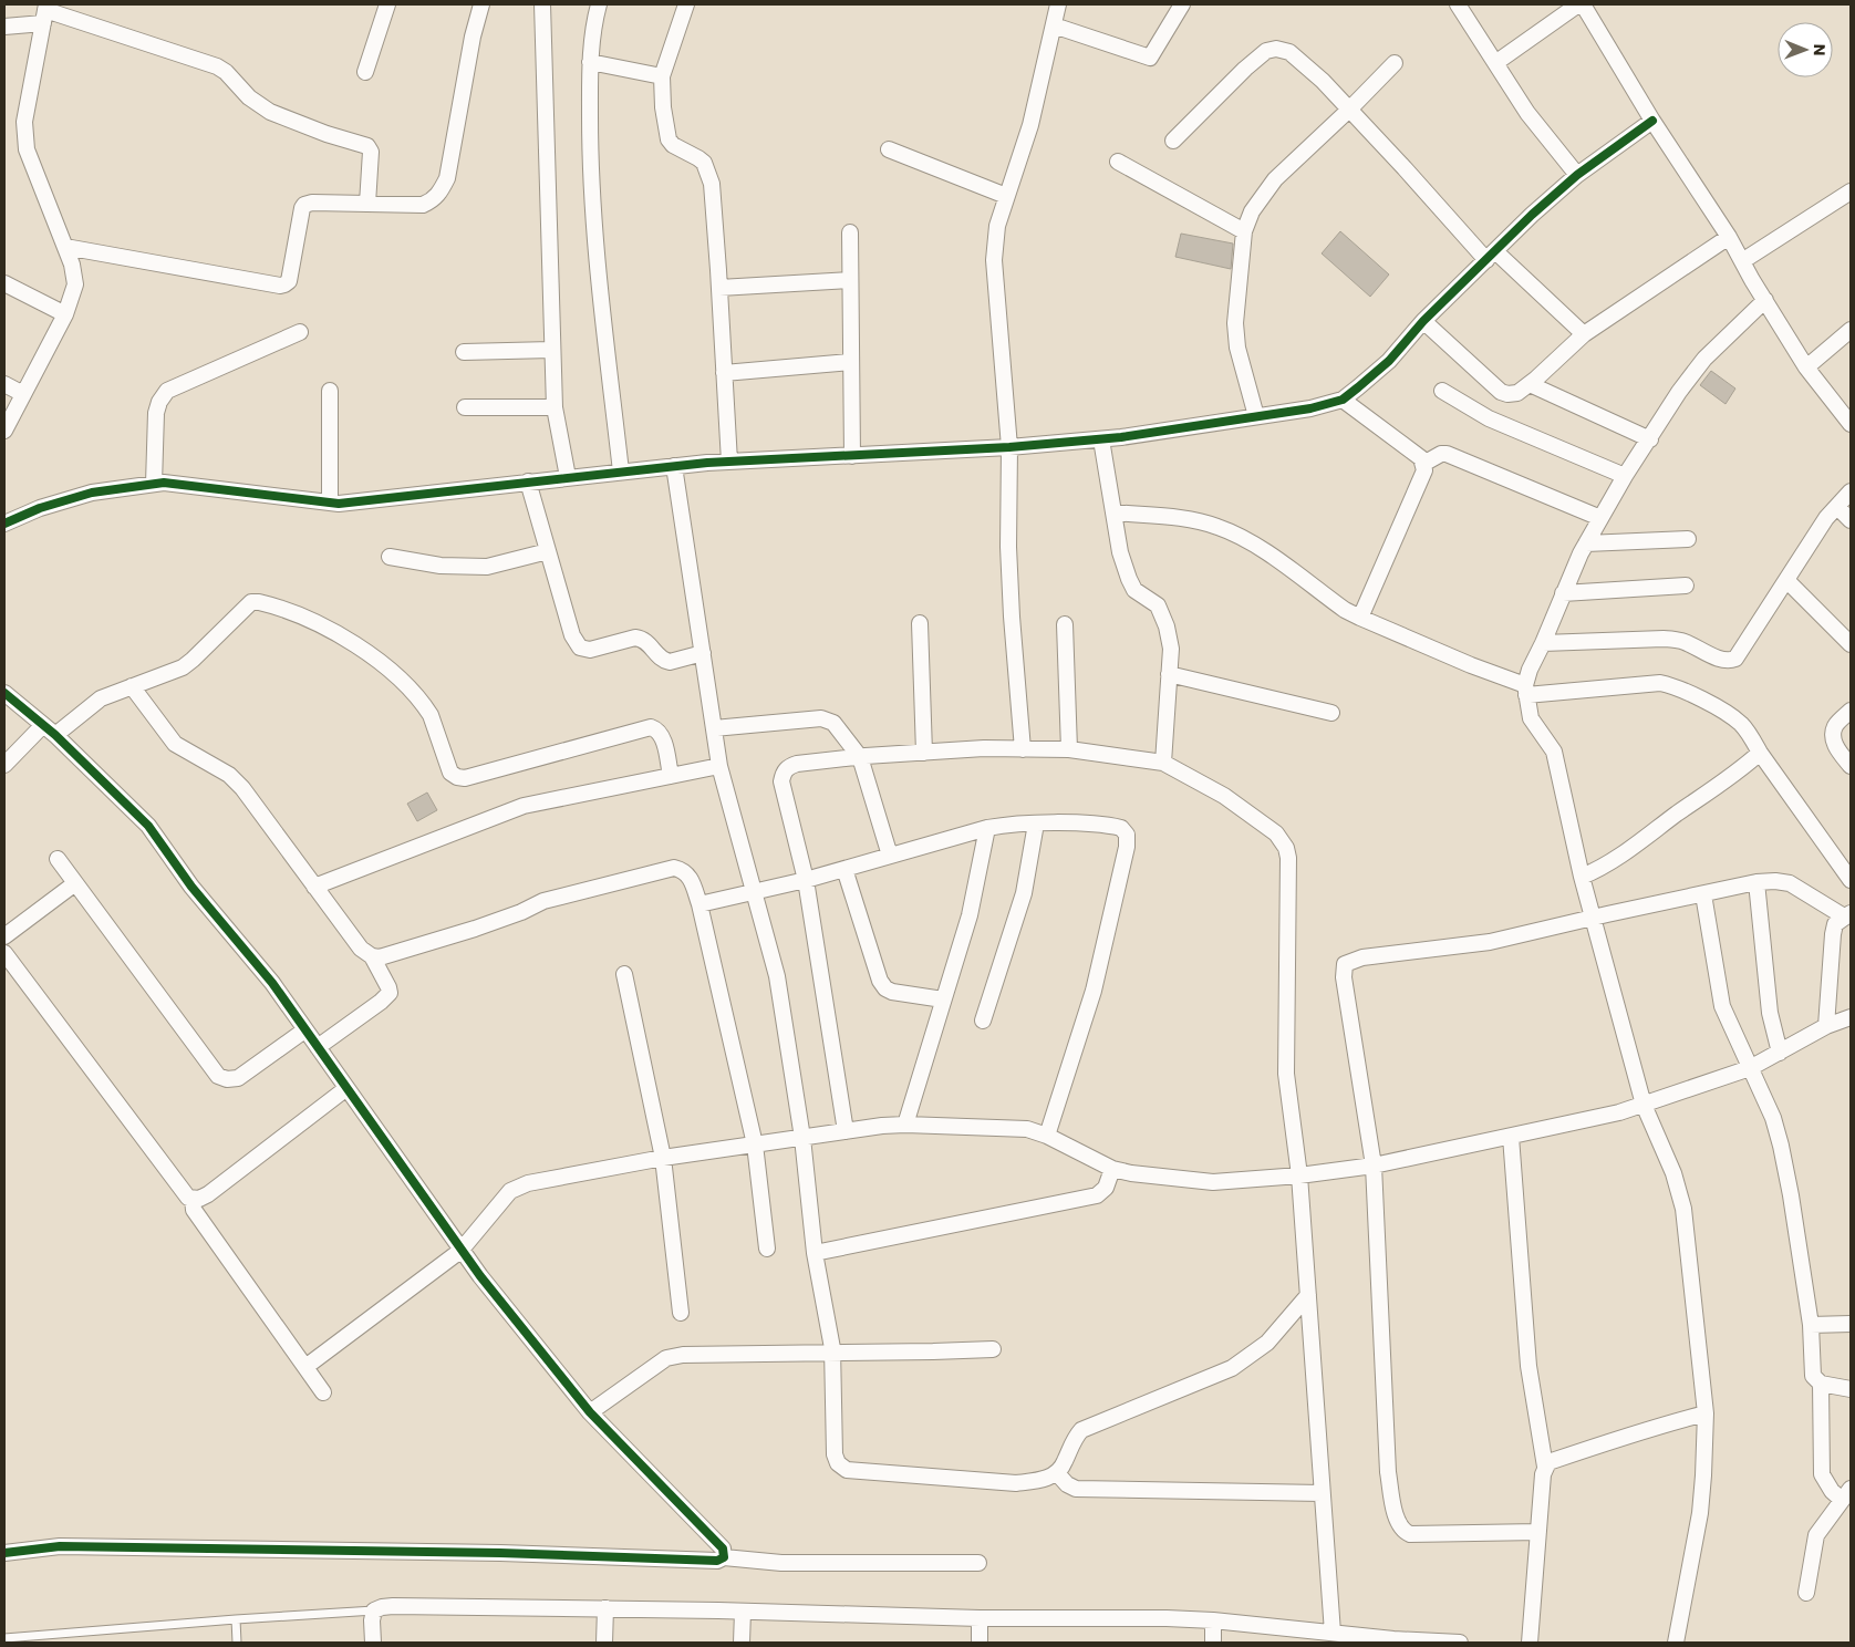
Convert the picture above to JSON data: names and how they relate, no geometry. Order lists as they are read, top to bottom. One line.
{"north":"right"}
